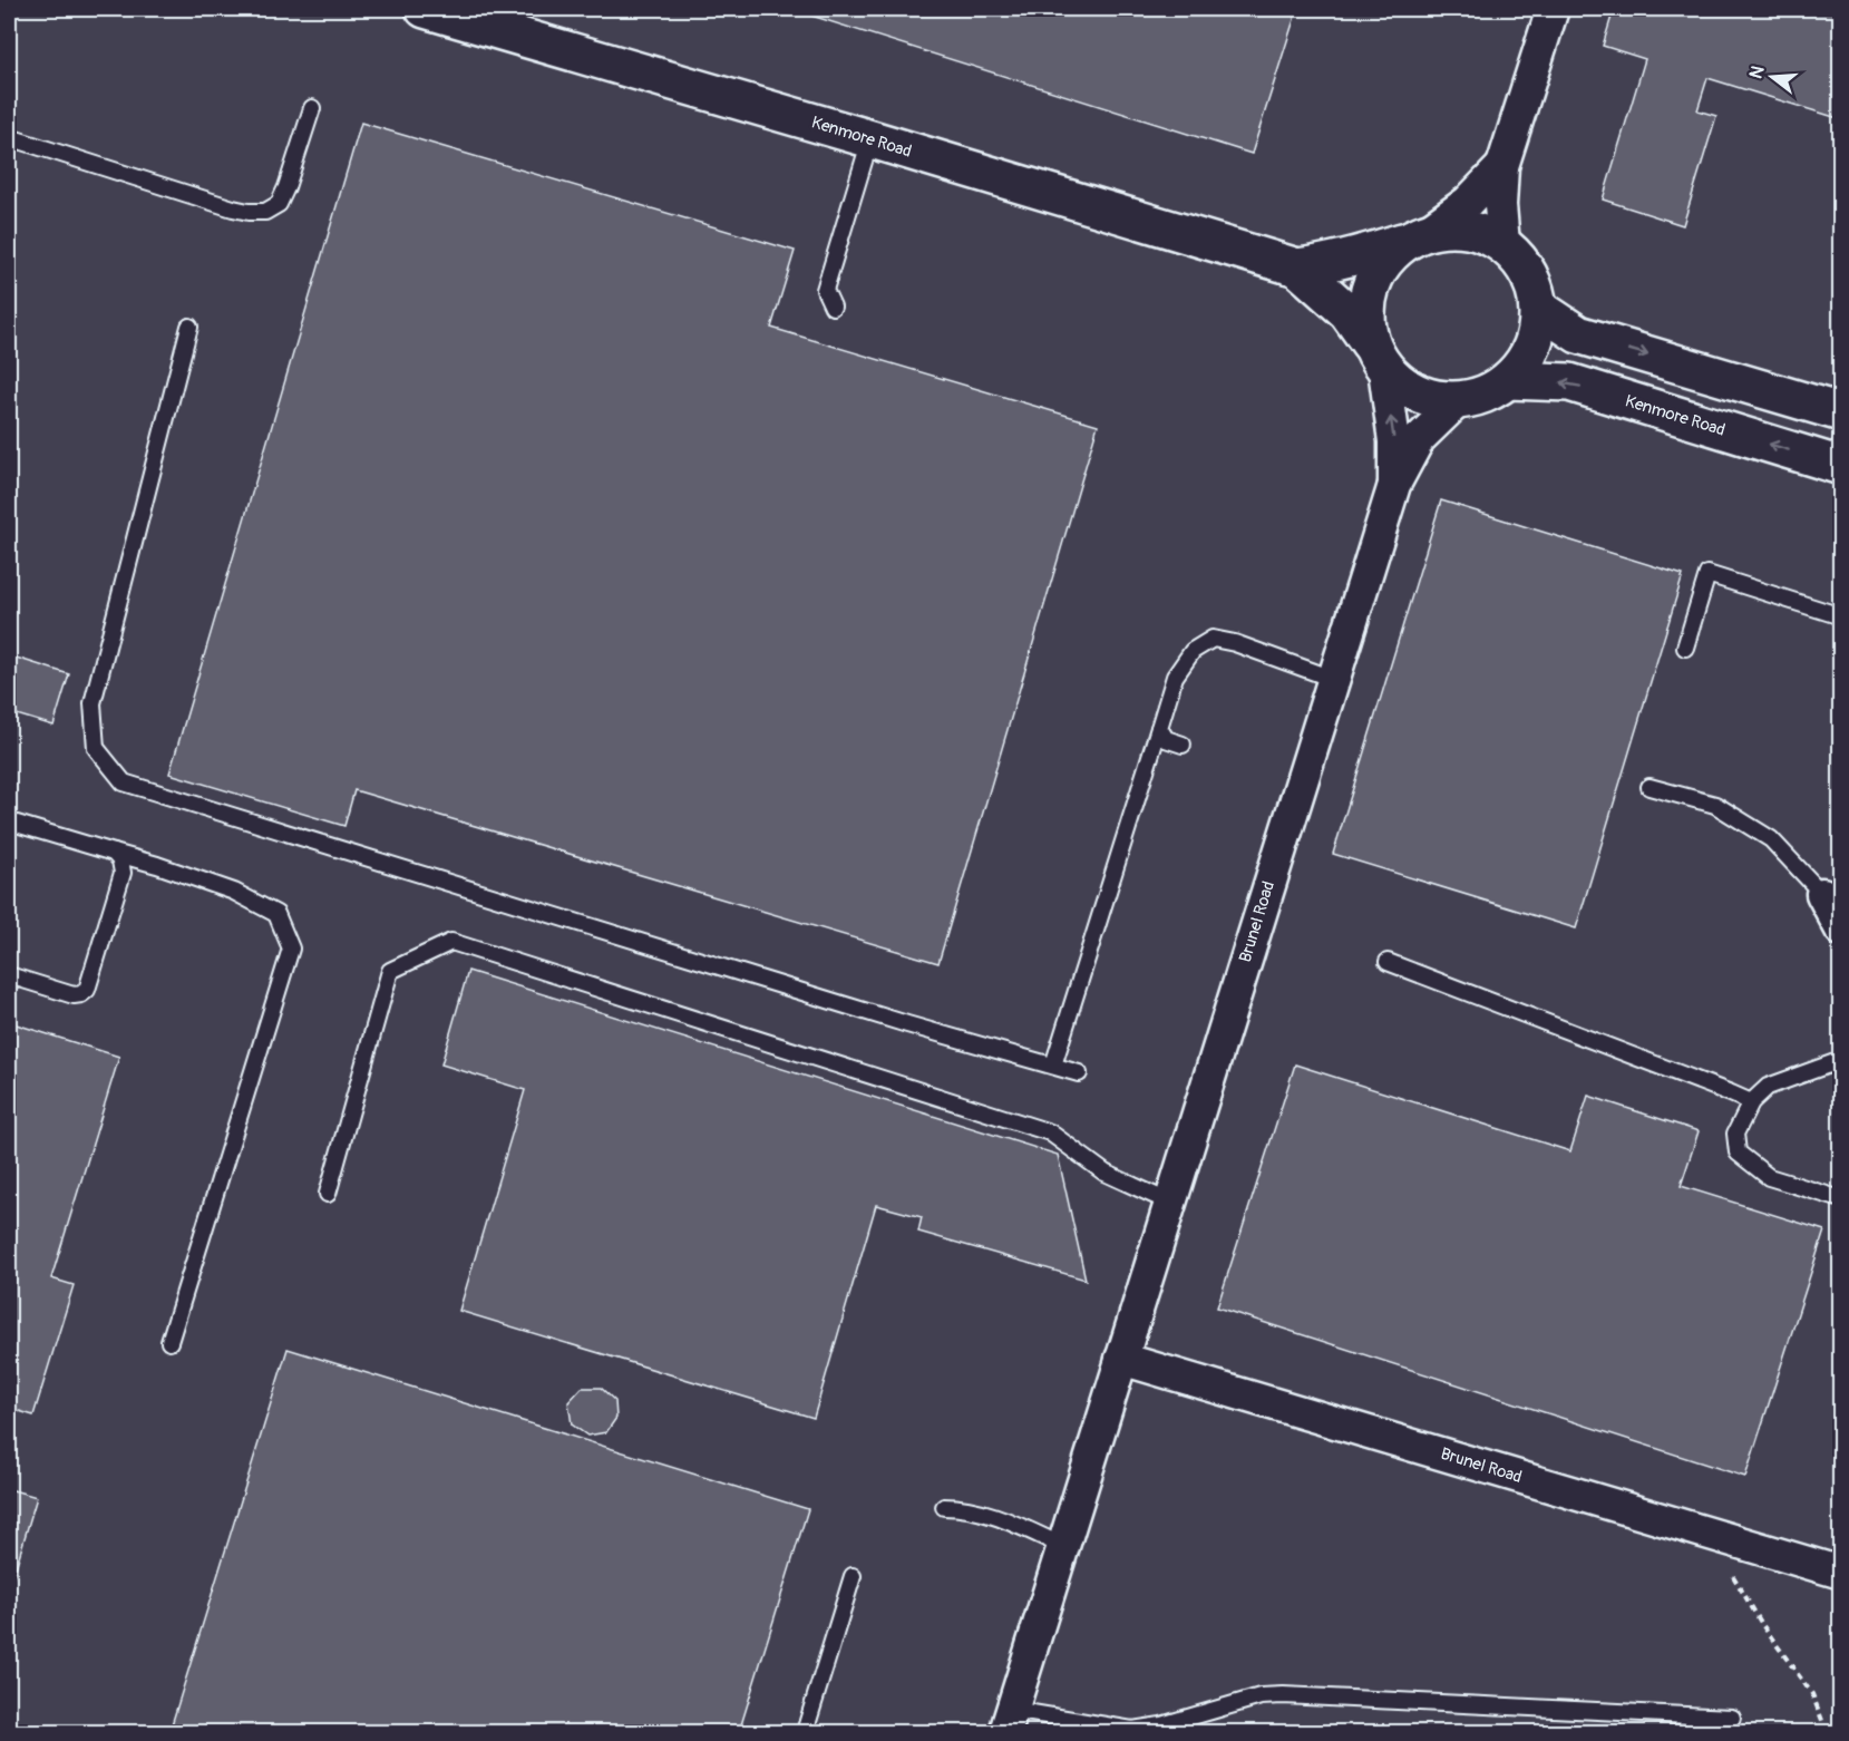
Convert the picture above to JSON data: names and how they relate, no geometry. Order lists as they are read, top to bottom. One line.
{"streets":{"street":["Kenmore Road","Brunel Road"]},"crossings":[["Kenmore Road","Brunel Road"]],"north":"left"}
